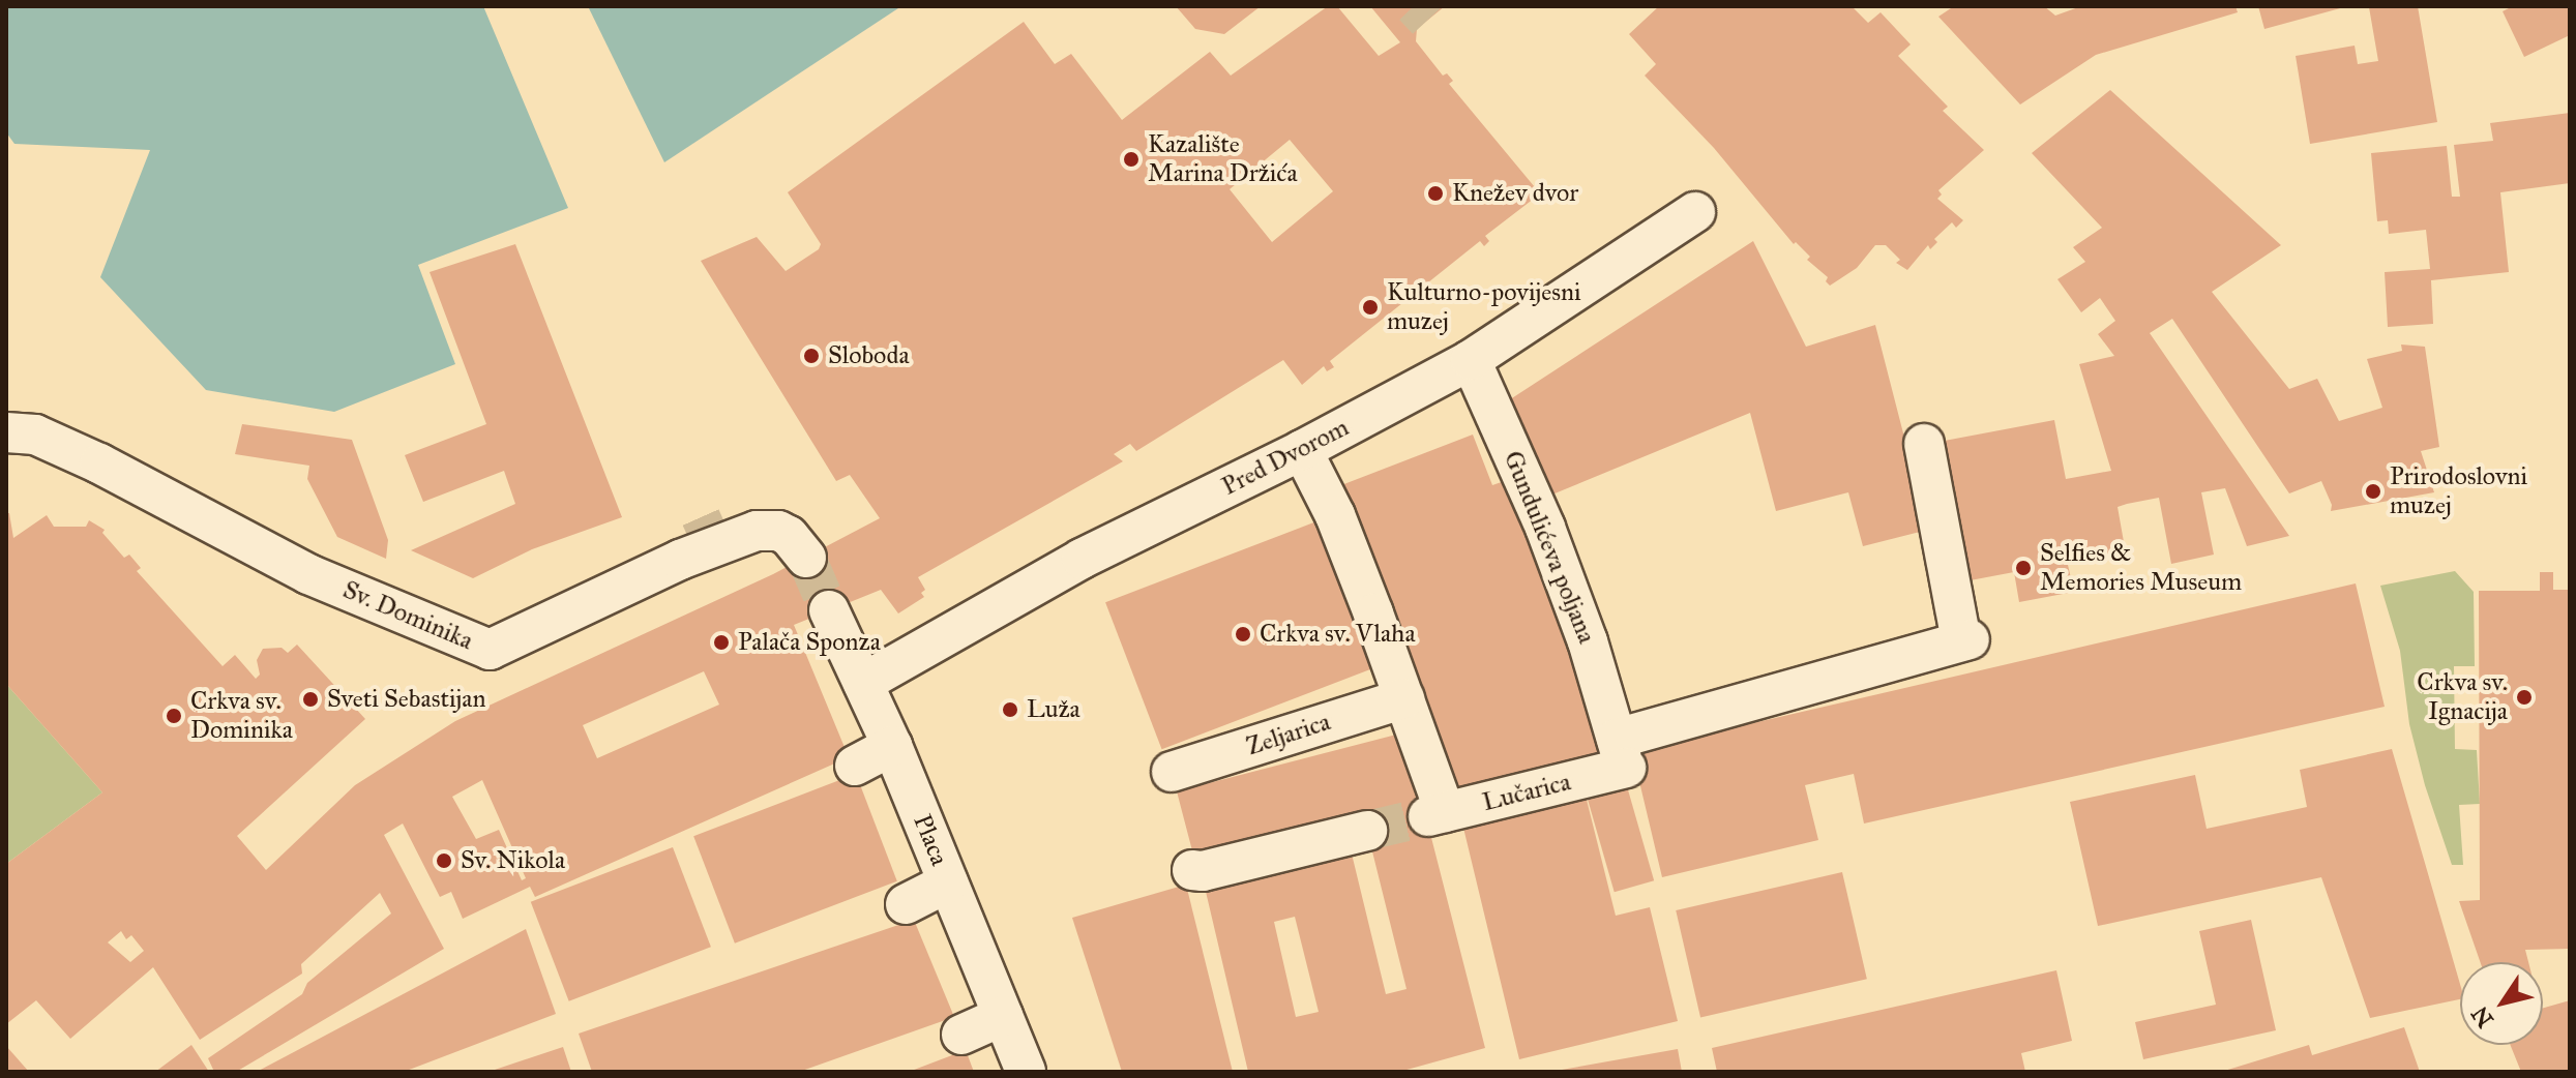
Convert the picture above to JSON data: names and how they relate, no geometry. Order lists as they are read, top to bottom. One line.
{"streets":{"street":["Pred Dvorom","Gundulićeva poljana","Sv. Dominika","Zeljarica","Lučarica","Placa"]},"crossings":[["Pred Dvorom","Gundulićeva poljana"],["Pred Dvorom","Placa"],["Gundulićeva poljana","Lučarica"],["Zeljarica","Lučarica"]],"places":["Kazalište Marina Držića","Knežev dvor","Kulturno-povijesni muzej","Sloboda","Prirodoslovni muzej","Selfies & Memories Museum","Crkva sv. Vlaha","Palača Sponza","Crkva sv. Ignacija","Sveti Sebastijan","Luža","Crkva sv. Dominika","Sv. Nikola"],"north":"bottom left"}
